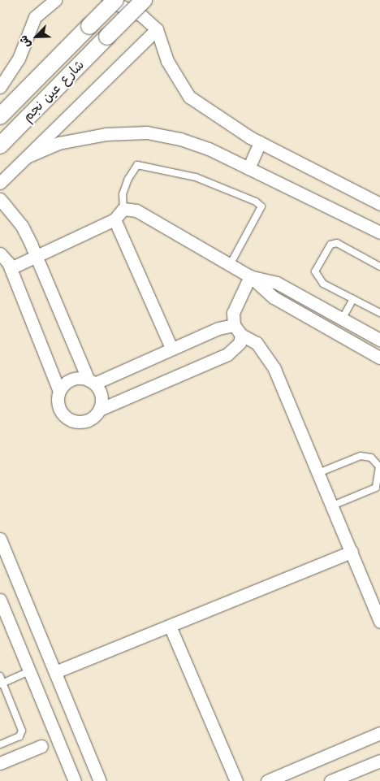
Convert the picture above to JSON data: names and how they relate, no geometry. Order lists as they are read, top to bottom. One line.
{"streets":{"main road":["شارع عين نجم"]},"north":"bottom left"}
